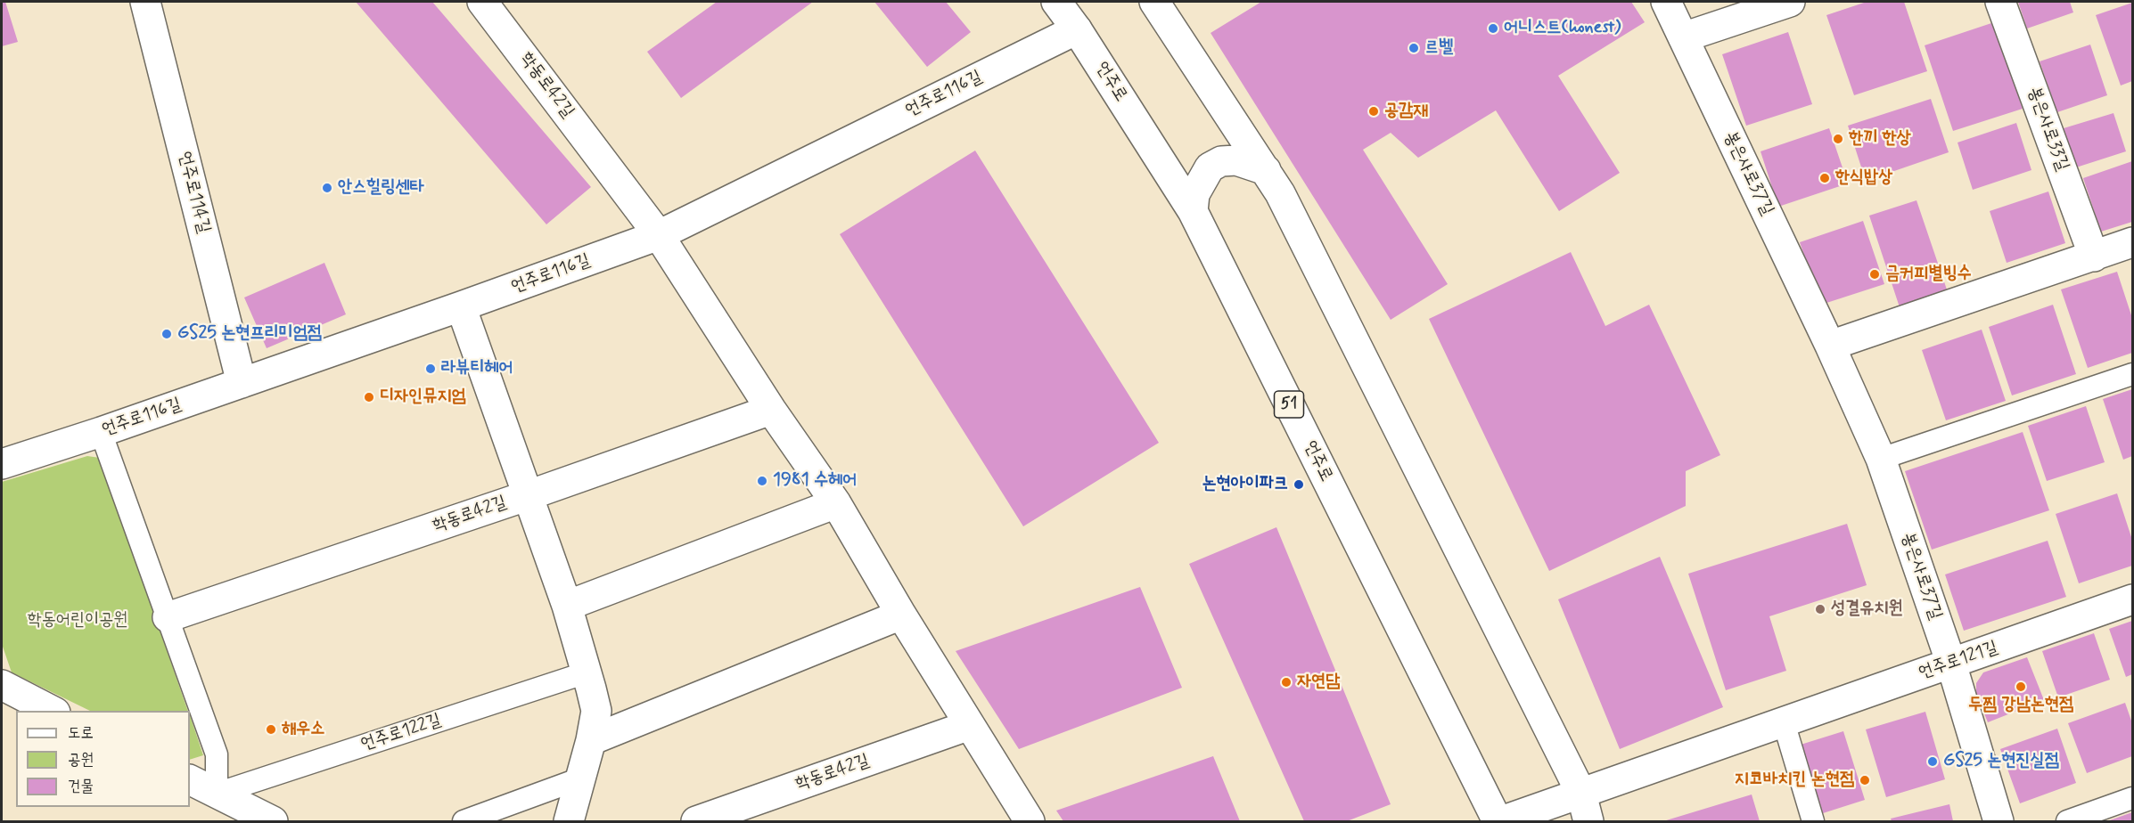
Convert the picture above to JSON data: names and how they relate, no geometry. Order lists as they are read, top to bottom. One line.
{"streets":{"street":["언주로","학동로42길","언주로116길","봉은사로33길","봉은사로37길","언주로114길","51","언주로121길"],"lane":["언주로122길"]},"crossings":[["언주로","언주로116길"],["학동로42길","언주로116길"],["언주로116길","언주로114길"],["봉은사로37길","언주로121길"]],"parks":["학동어린이공원"],"places":["어니스트(honest)","르벨","공감재","한끼 한상","한식밥상","안스힐링센타","금커피별빙수","GS25 논현프리미엄점","라뷰티헤어","디자인뮤지엄","1981 수헤어","논현아이파크","성결유치원","자연담","두찜 강남논현점","해우소","GS25 논현진실점","지코바치킨 논현점"],"legend":["도로","공원","건물"]}
